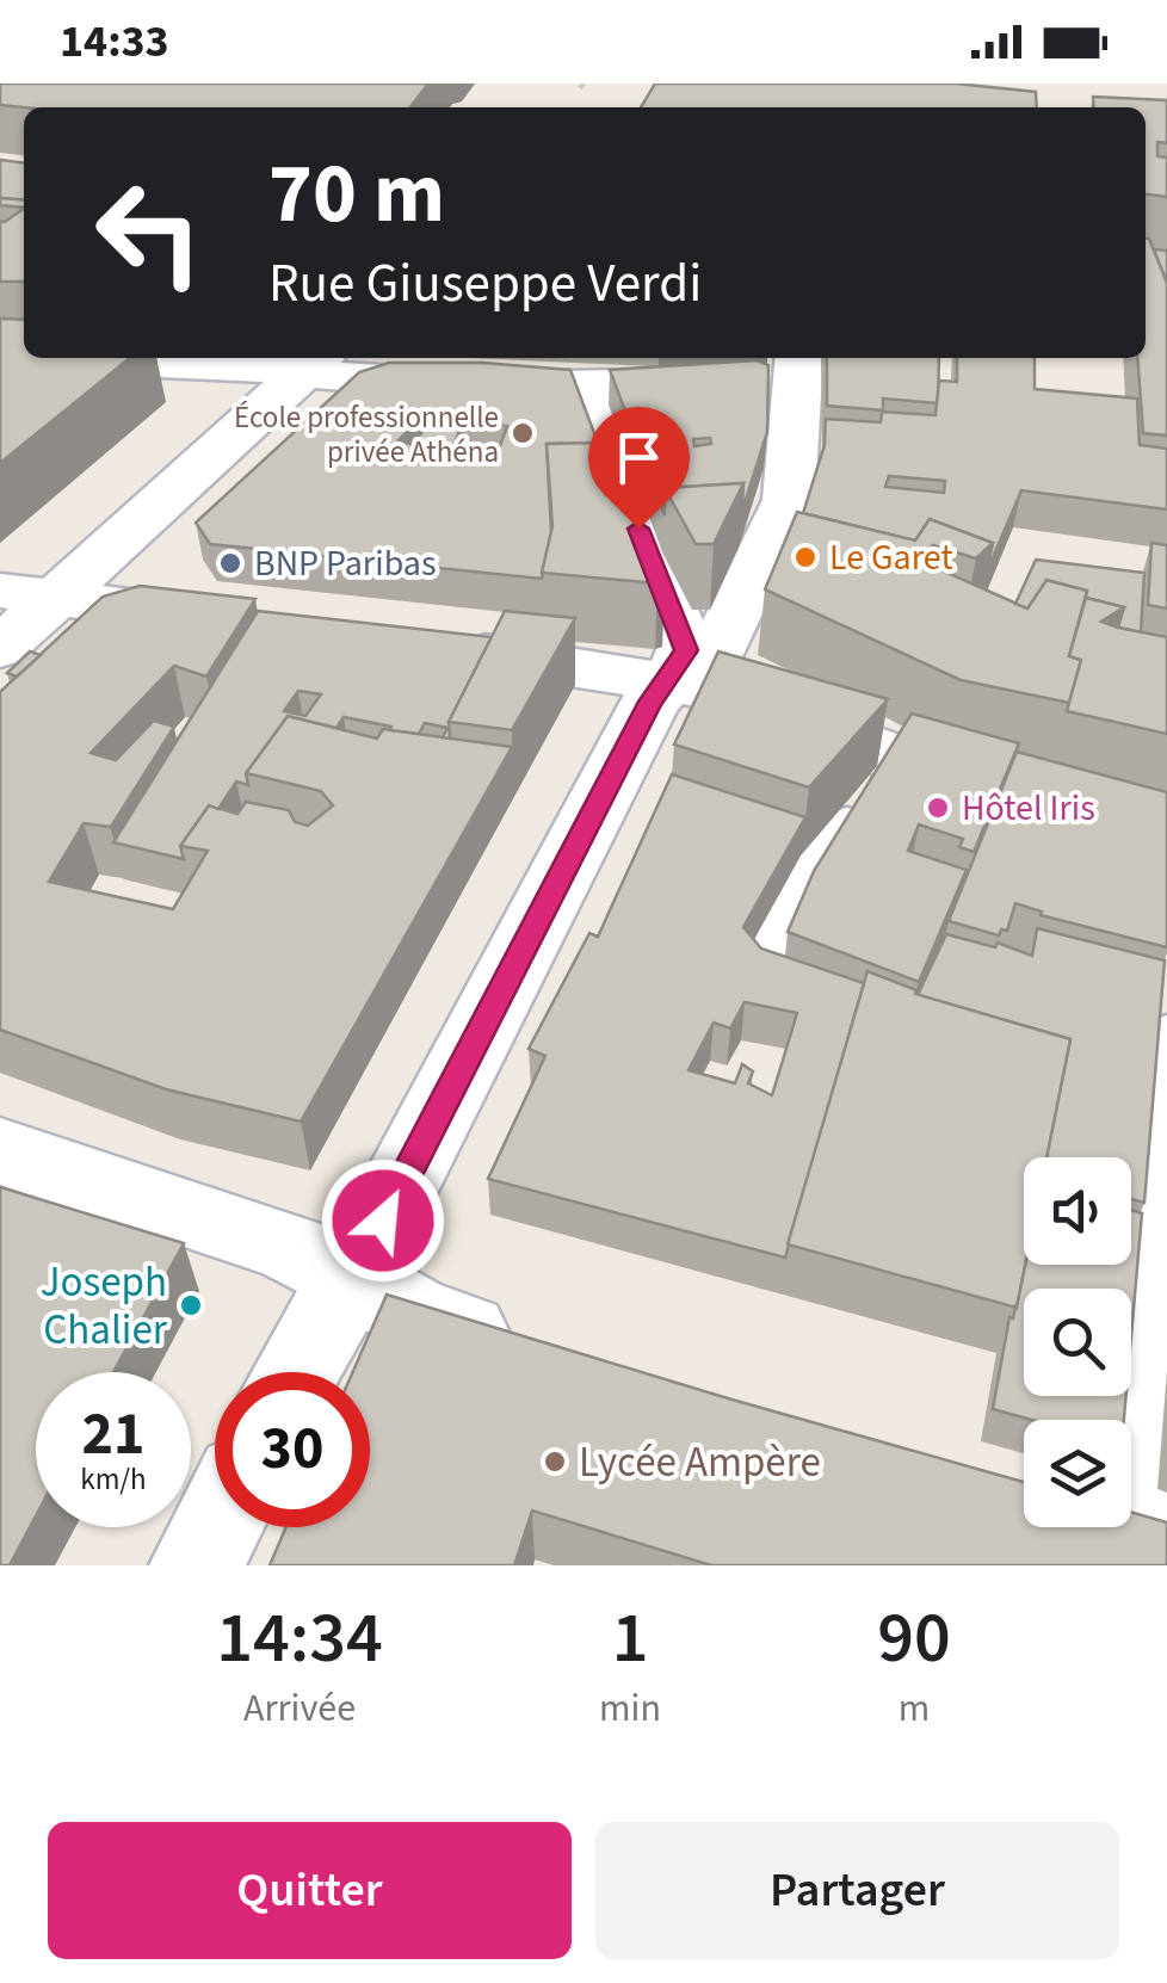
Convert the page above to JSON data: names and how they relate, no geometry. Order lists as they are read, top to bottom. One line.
{"places":["École professionnelle privée Athéna","Le Garet","BNP Paribas","Hôtel Iris","Joseph Chalier","Lycée Ampère"],"page":{"status":"14:33","turn":["70 m","Rue Giuseppe Verdi"],"speed":"21 km/h","limit":"30","eta":["14:34","Arrivée","1","min","90","m"],"buttons":["Quitter","Partager"]}}
